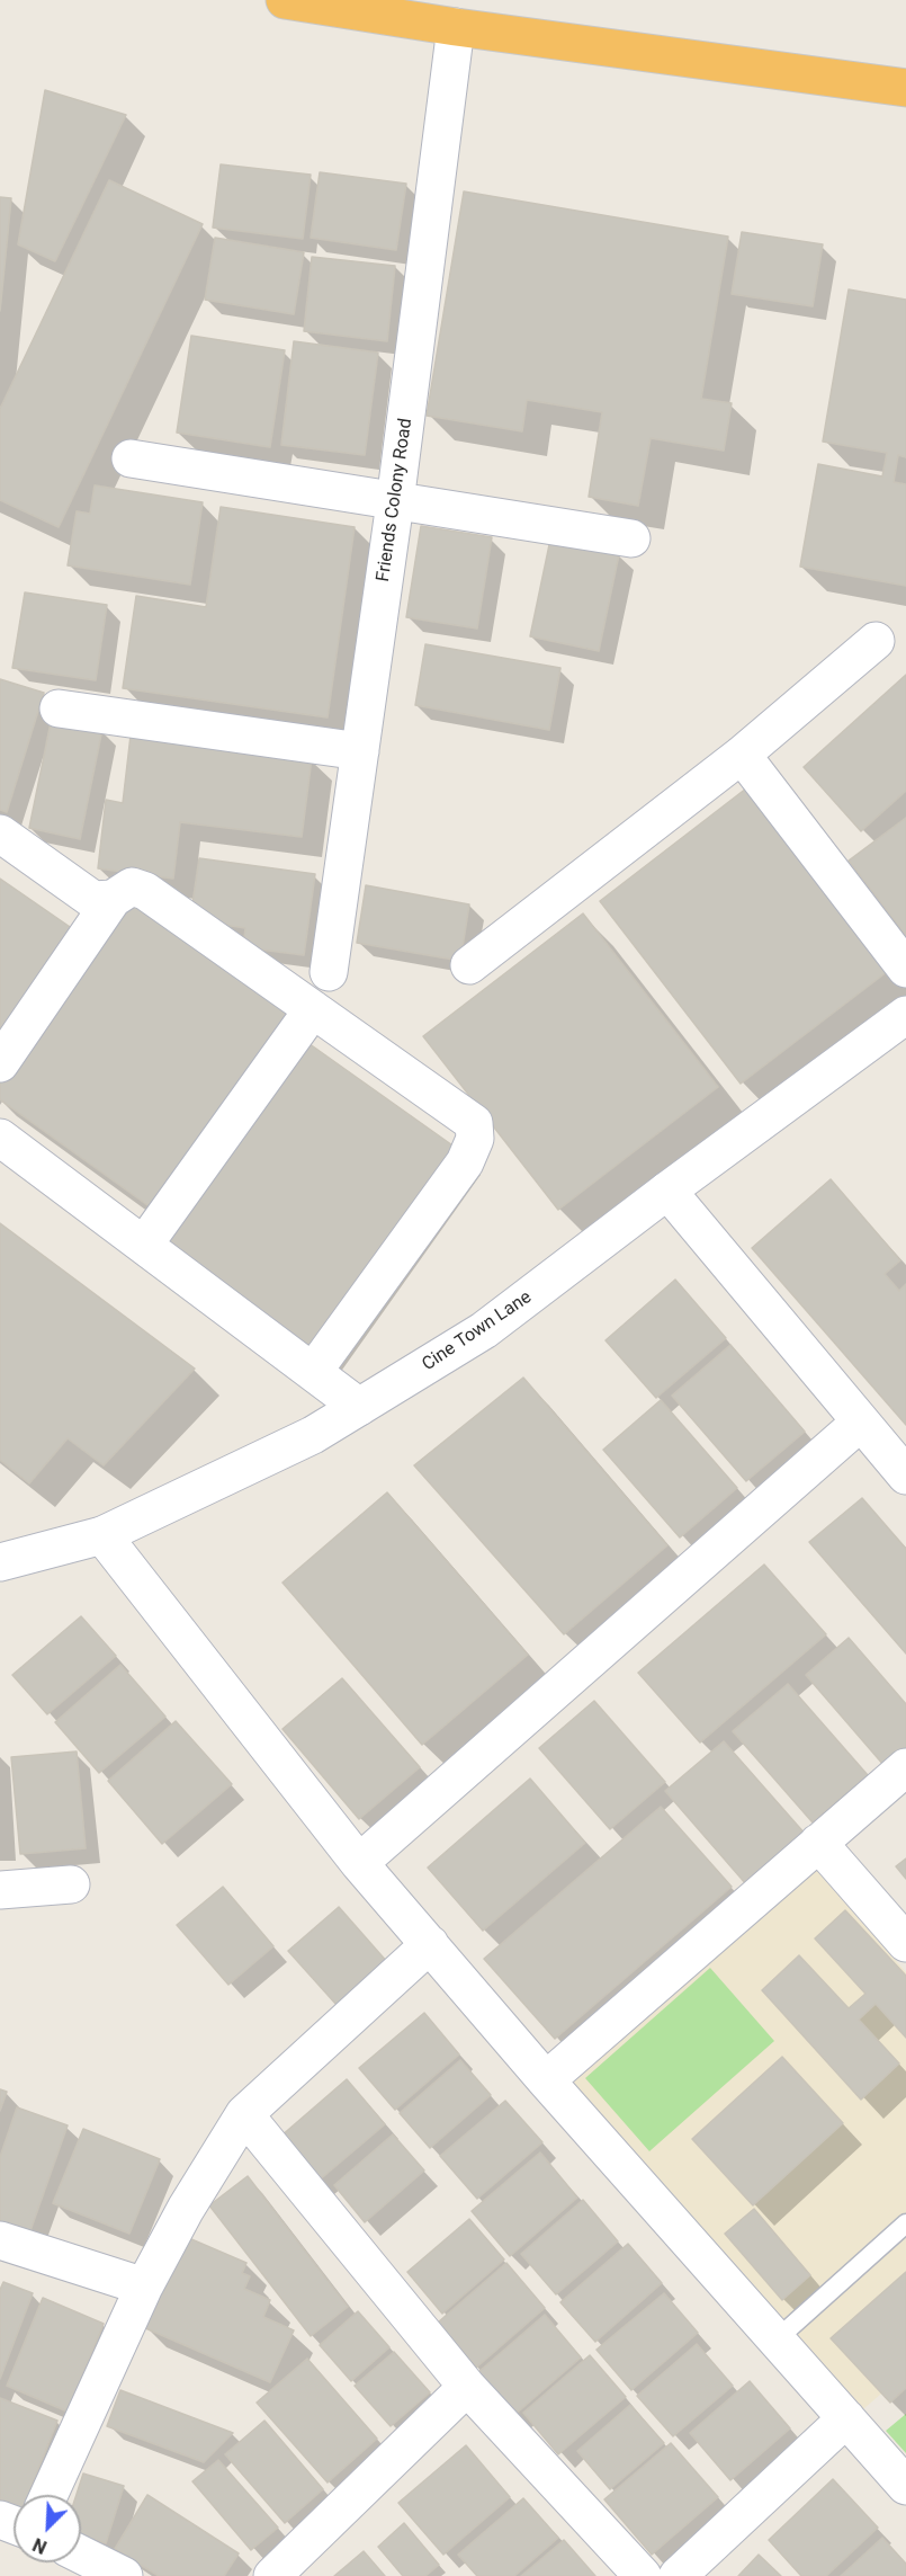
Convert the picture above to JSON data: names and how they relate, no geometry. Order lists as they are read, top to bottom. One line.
{"streets":{"street":["Friends Colony Road","Cine Town Lane"]},"north":"bottom left"}
